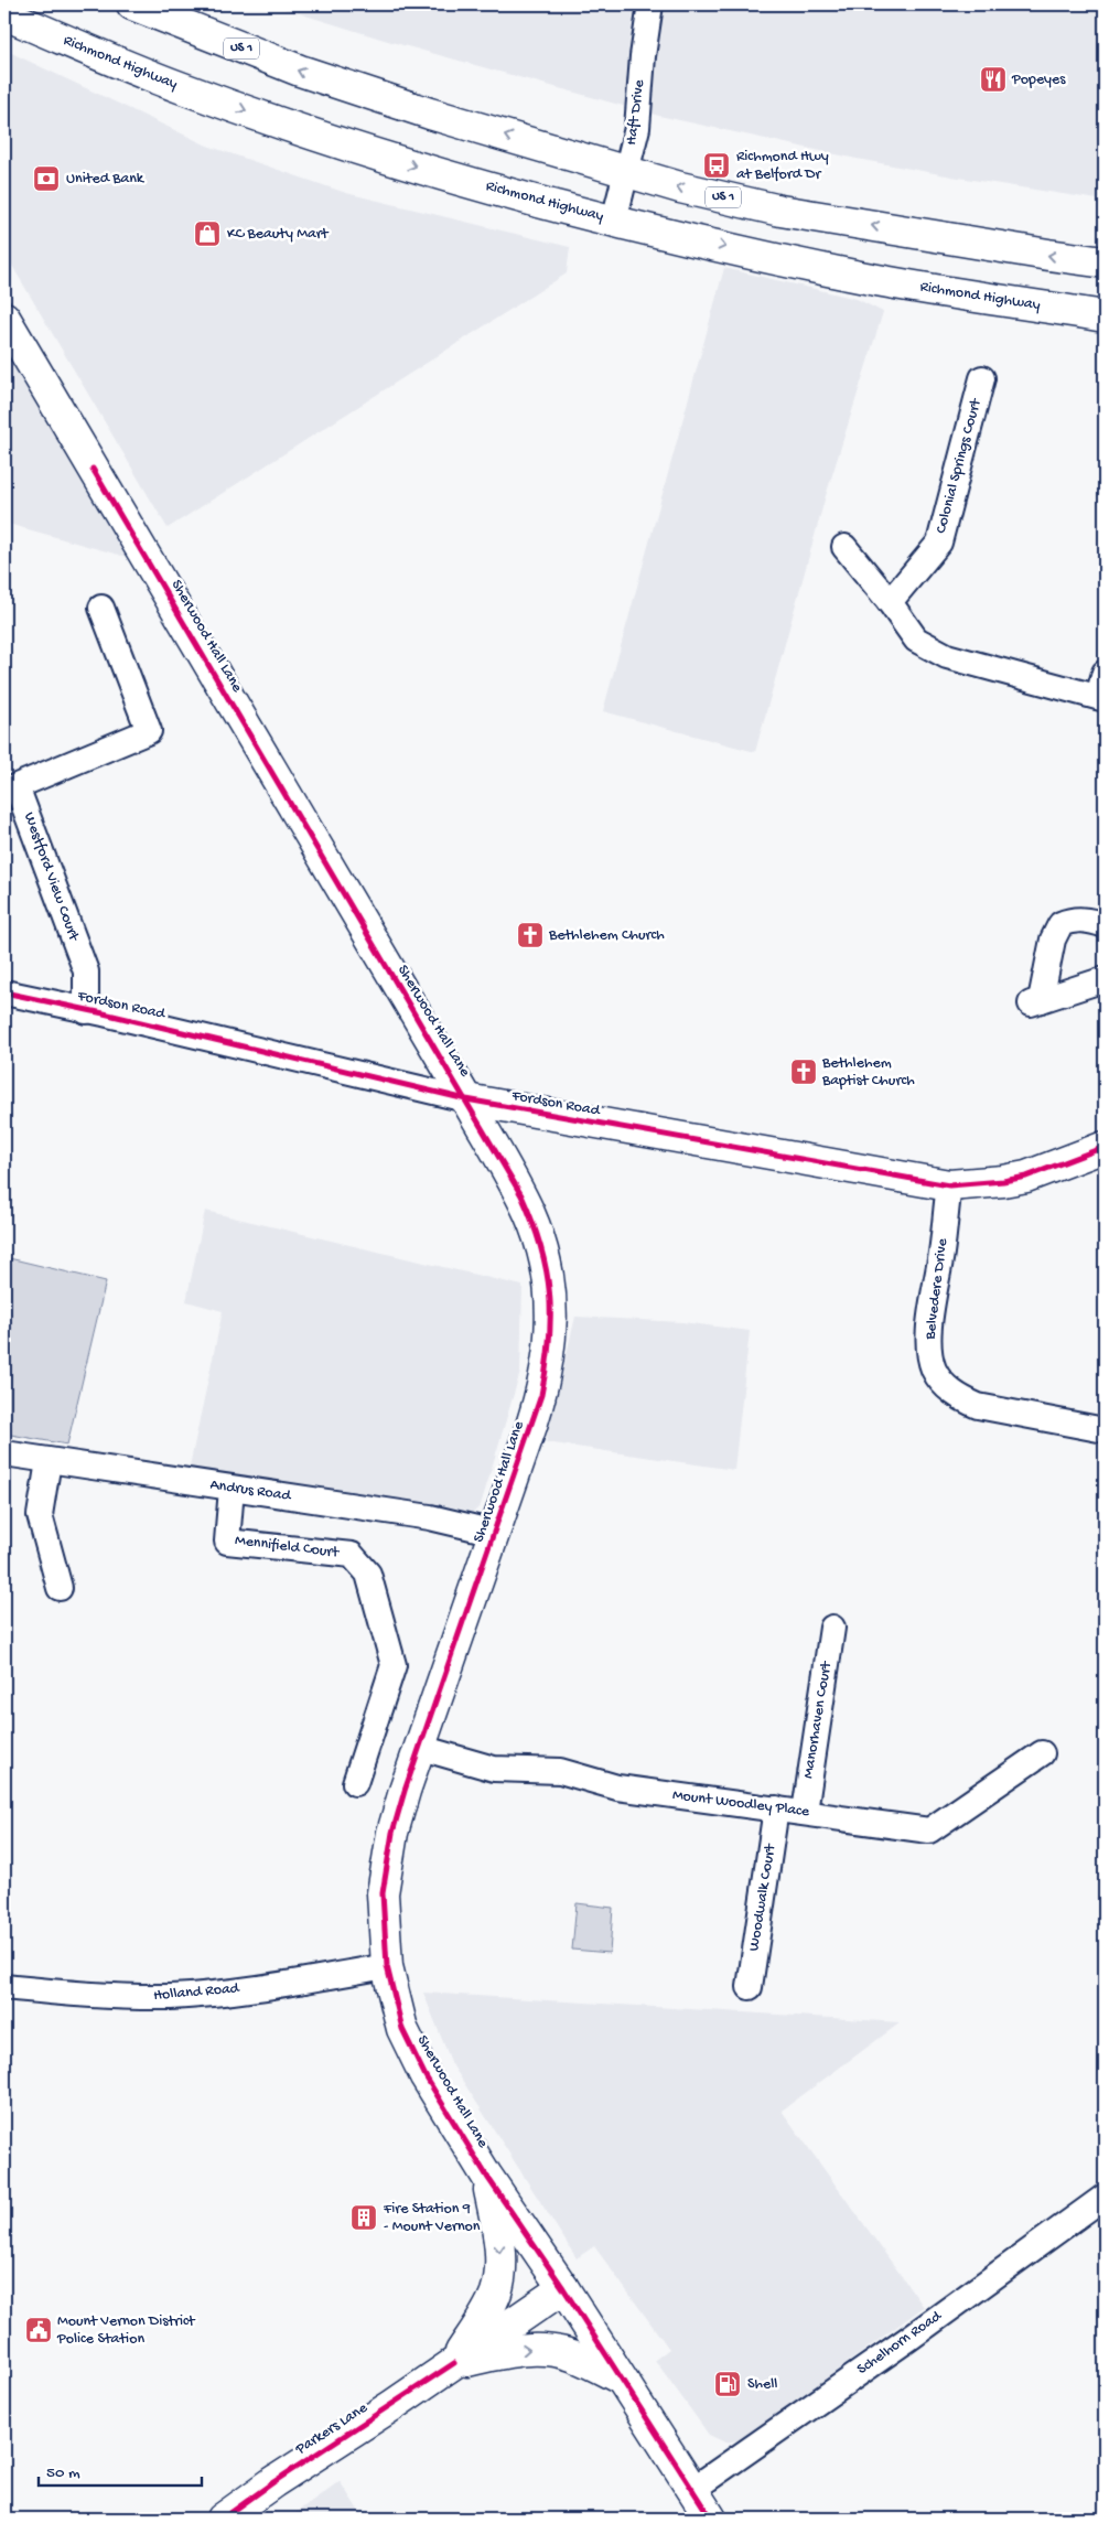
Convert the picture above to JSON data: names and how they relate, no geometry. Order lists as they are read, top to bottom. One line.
{"streets":{"main road":["US 1","Richmond Highway","Sherwood Hall Lane","Fordson Road","Parkers Lane"],"street":["Haft Drive","Colonial Springs Court","Westford View Court","Belvedere Drive","Andrus Road","Mennifield Court","Manorhaven Court","Mount Woodley Place","Woodwalk Court","Holland Road","Schelhorn Road"]},"crossings":[["US 1","Haft Drive"],["Richmond Highway","Haft Drive"],["Sherwood Hall Lane","Fordson Road"],["Sherwood Hall Lane","Andrus Road"],["Sherwood Hall Lane","Mount Woodley Place"],["Sherwood Hall Lane","Holland Road"],["Sherwood Hall Lane","Schelhorn Road"],["Sherwood Hall Lane","Parkers Lane"],["Westford View Court","Fordson Road"],["Fordson Road","Belvedere Drive"],["Andrus Road","Mennifield Court"],["Manorhaven Court","Mount Woodley Place"],["Mount Woodley Place","Woodwalk Court"]],"places":{"restaurant":["Popeyes"],"bus stop":["Richmond Hwy at Belford Dr"],"bank":["United Bank"],"shop":["KC Beauty Mart"],"church":["Bethlehem Church","Bethlehem Baptist Church"],"building":["Fire Station 9 - Mount Vernon"],"public building":["Mount Vernon District Police Station"],"fuel station":["Shell"]},"scale_bar":"50 m"}
